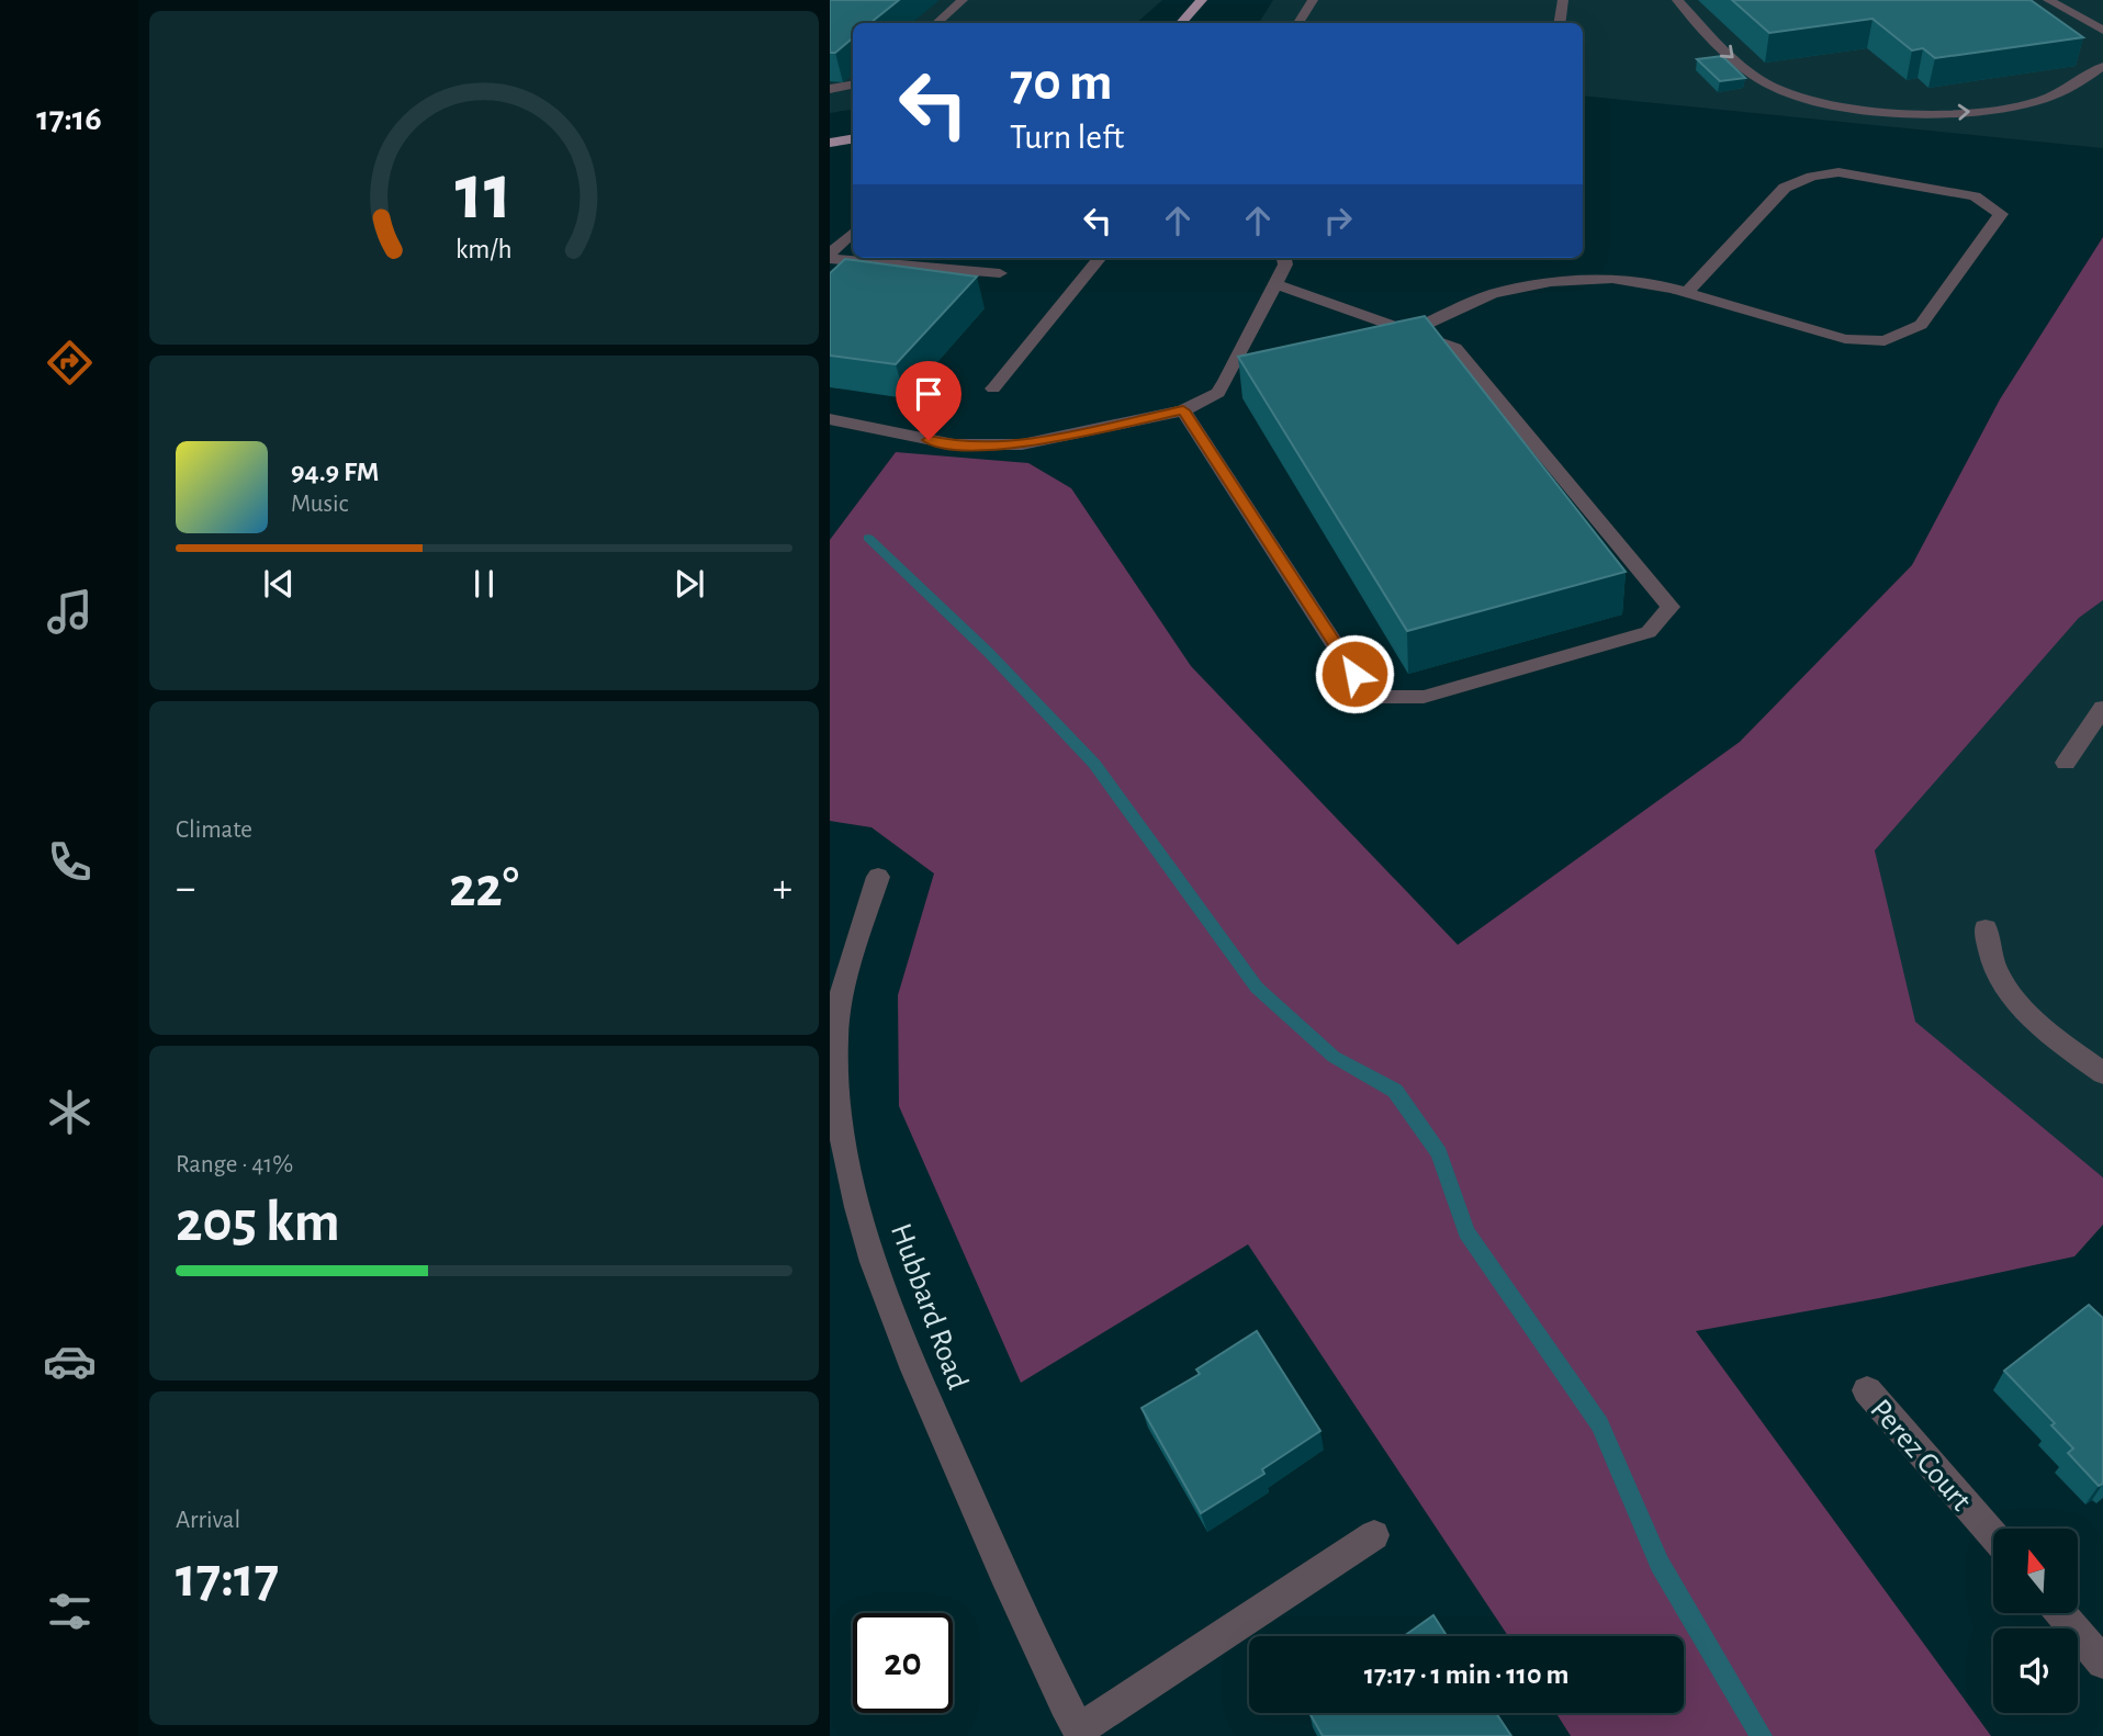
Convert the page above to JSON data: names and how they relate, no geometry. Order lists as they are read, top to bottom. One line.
{"streets":{"street":["Hubbard Road","Perez Court"]},"north":"top","page":{"tabs":"17:16","turn":["70 m","Turn left"],"song":["94.9 FM","Music"],"tile":["Climate",["Range · 41%","205 km"],["Arrival","17:17"]],"heat":["−","22°","+"],"limit":"20","trip":"17:17 · 1 min · 110 m","gauge":["11","km/h"]}}
